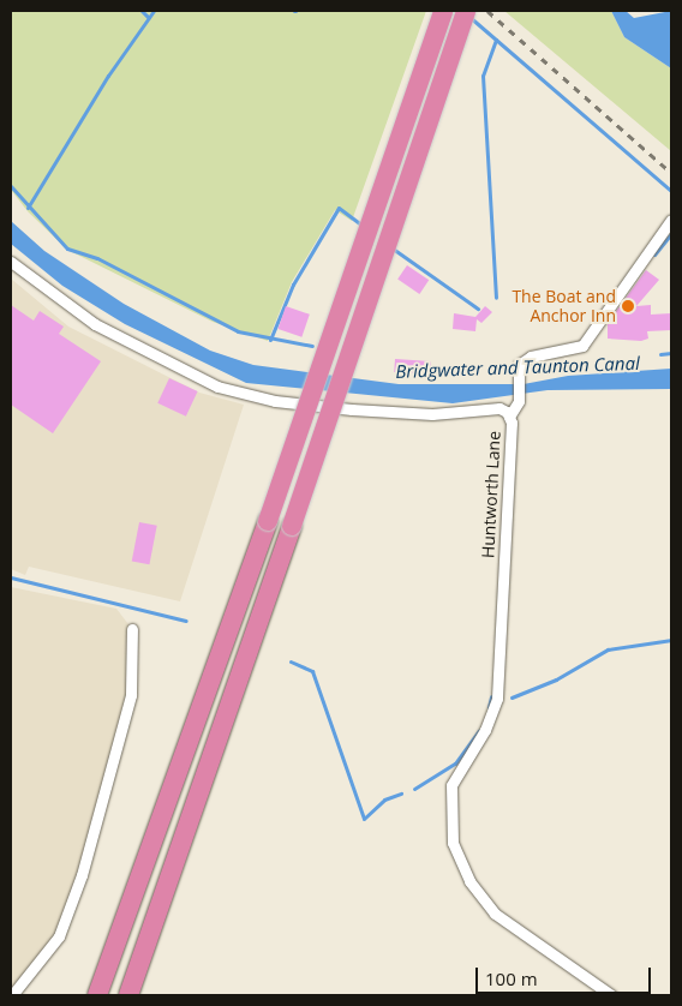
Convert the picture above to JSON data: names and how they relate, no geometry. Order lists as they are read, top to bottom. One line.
{"streets":{"street":["Huntworth Lane"]},"water":["Bridgwater and Taunton Canal"],"places":["The Boat and Anchor Inn"],"scale_bar":"100 m"}
